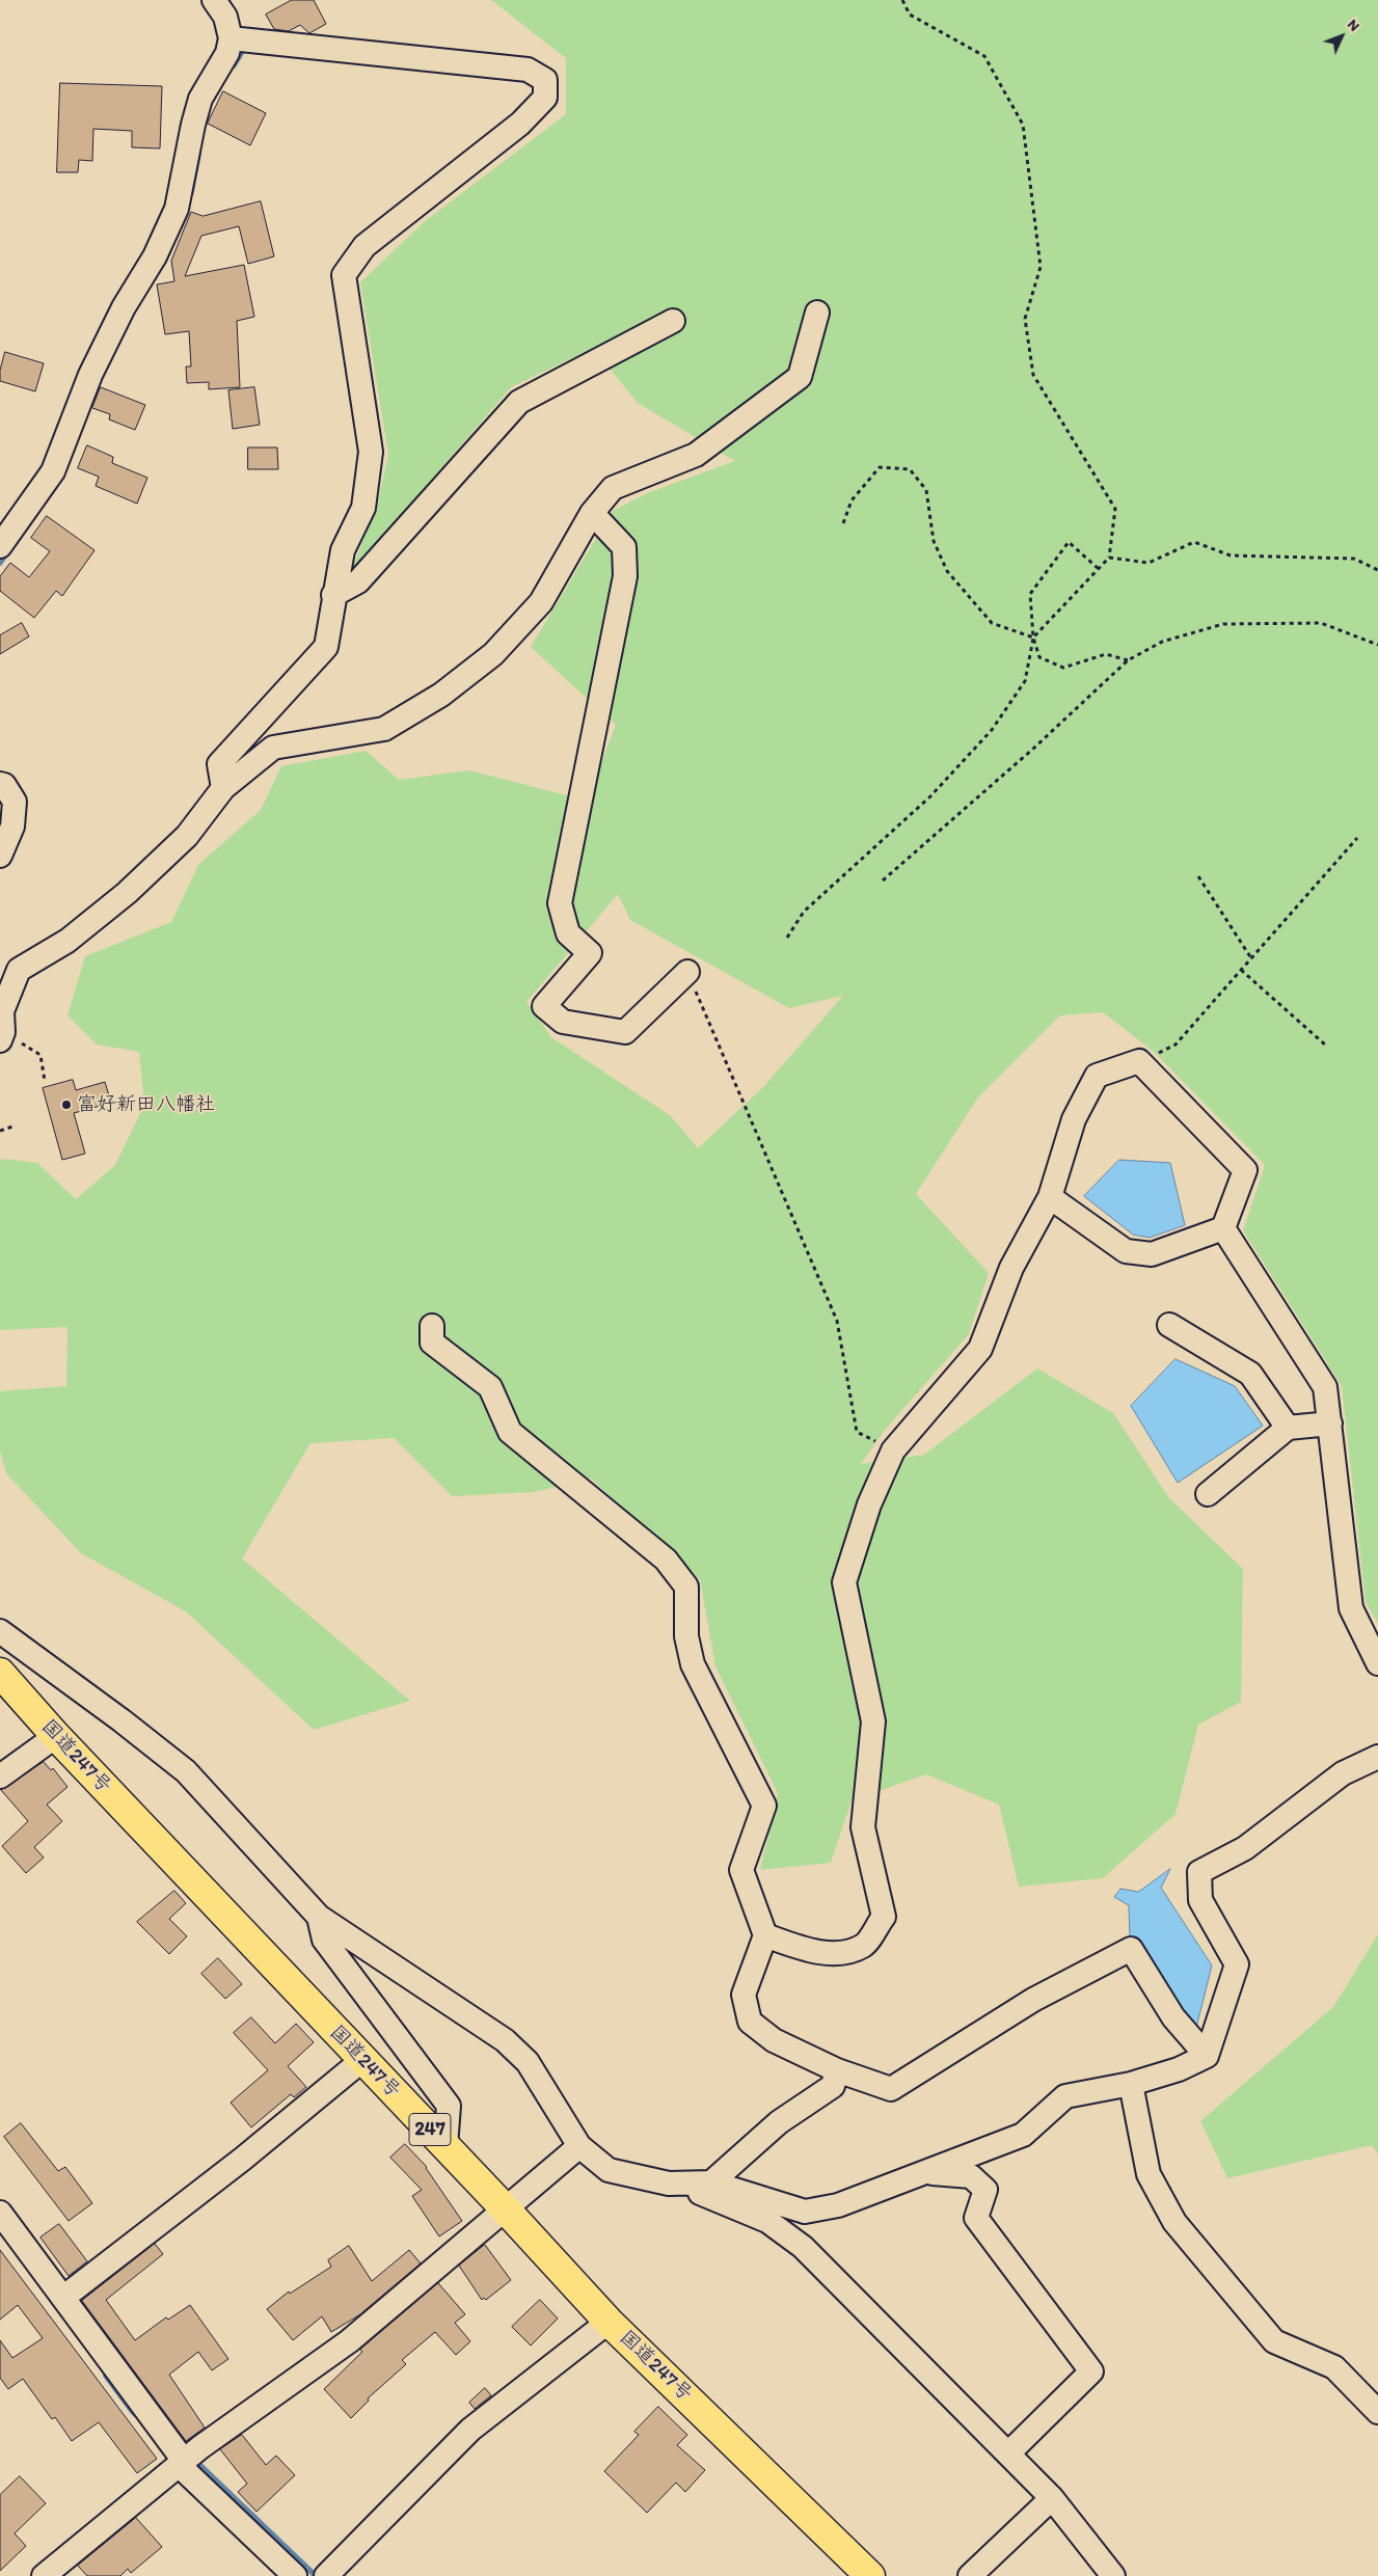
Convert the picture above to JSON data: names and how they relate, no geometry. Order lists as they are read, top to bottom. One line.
{"streets":{"highway":["国道247号","247"]},"places":["富好新田八幡社"],"north":"top right"}
